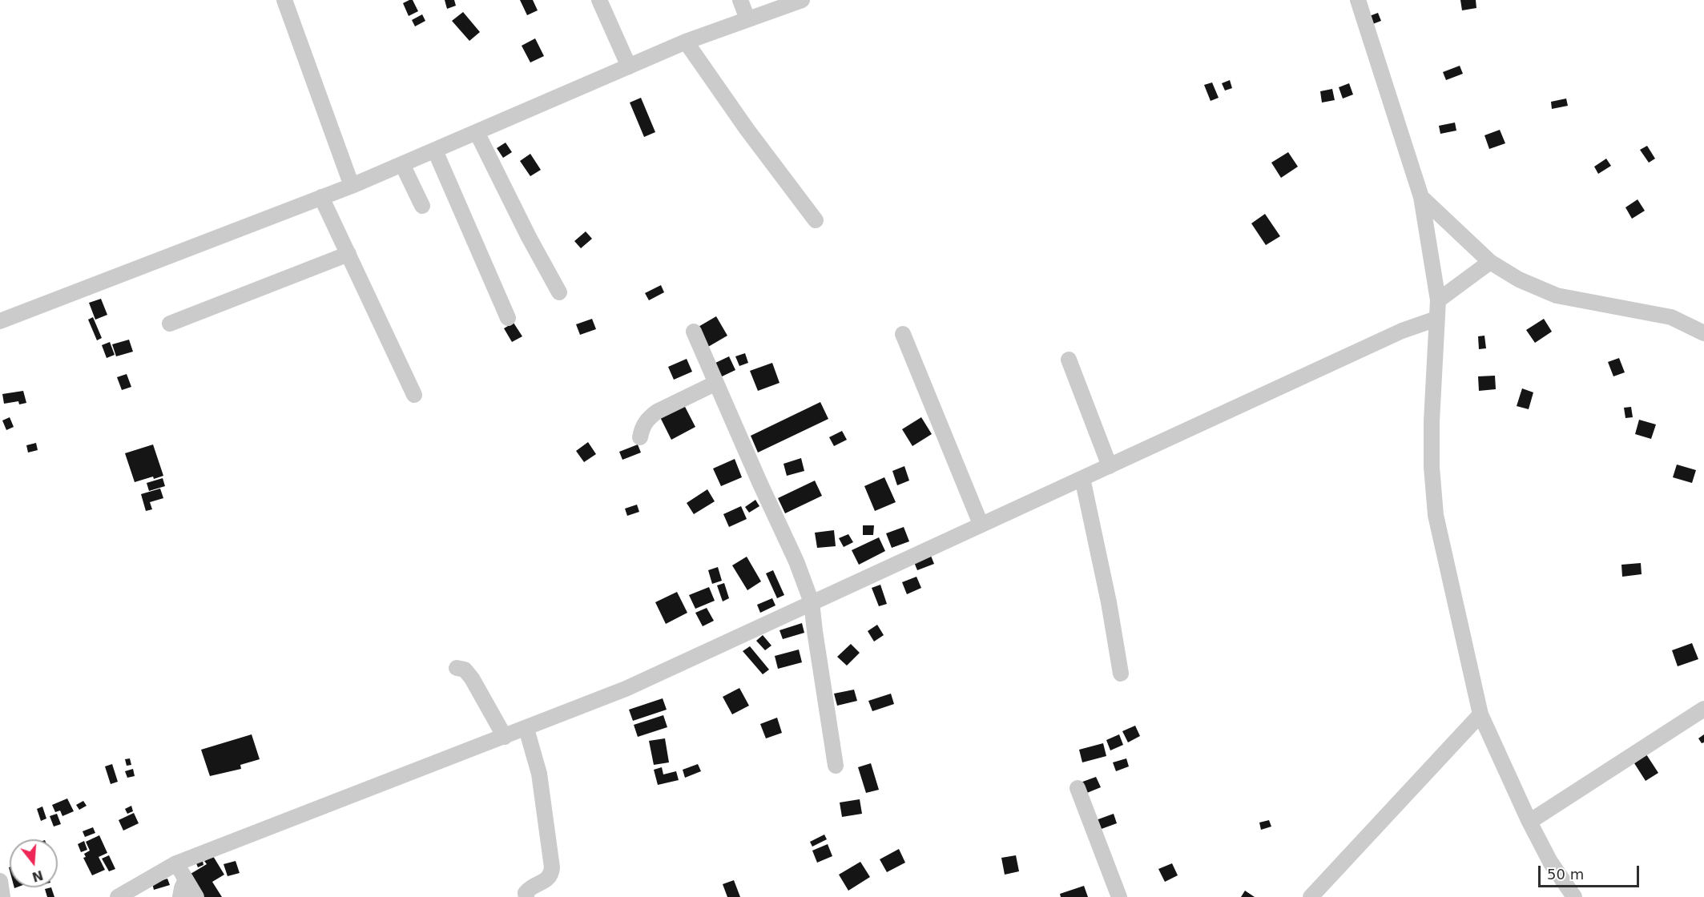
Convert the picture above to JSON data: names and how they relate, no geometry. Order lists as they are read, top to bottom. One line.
{"scale_bar":"50 m","north":"bottom"}
